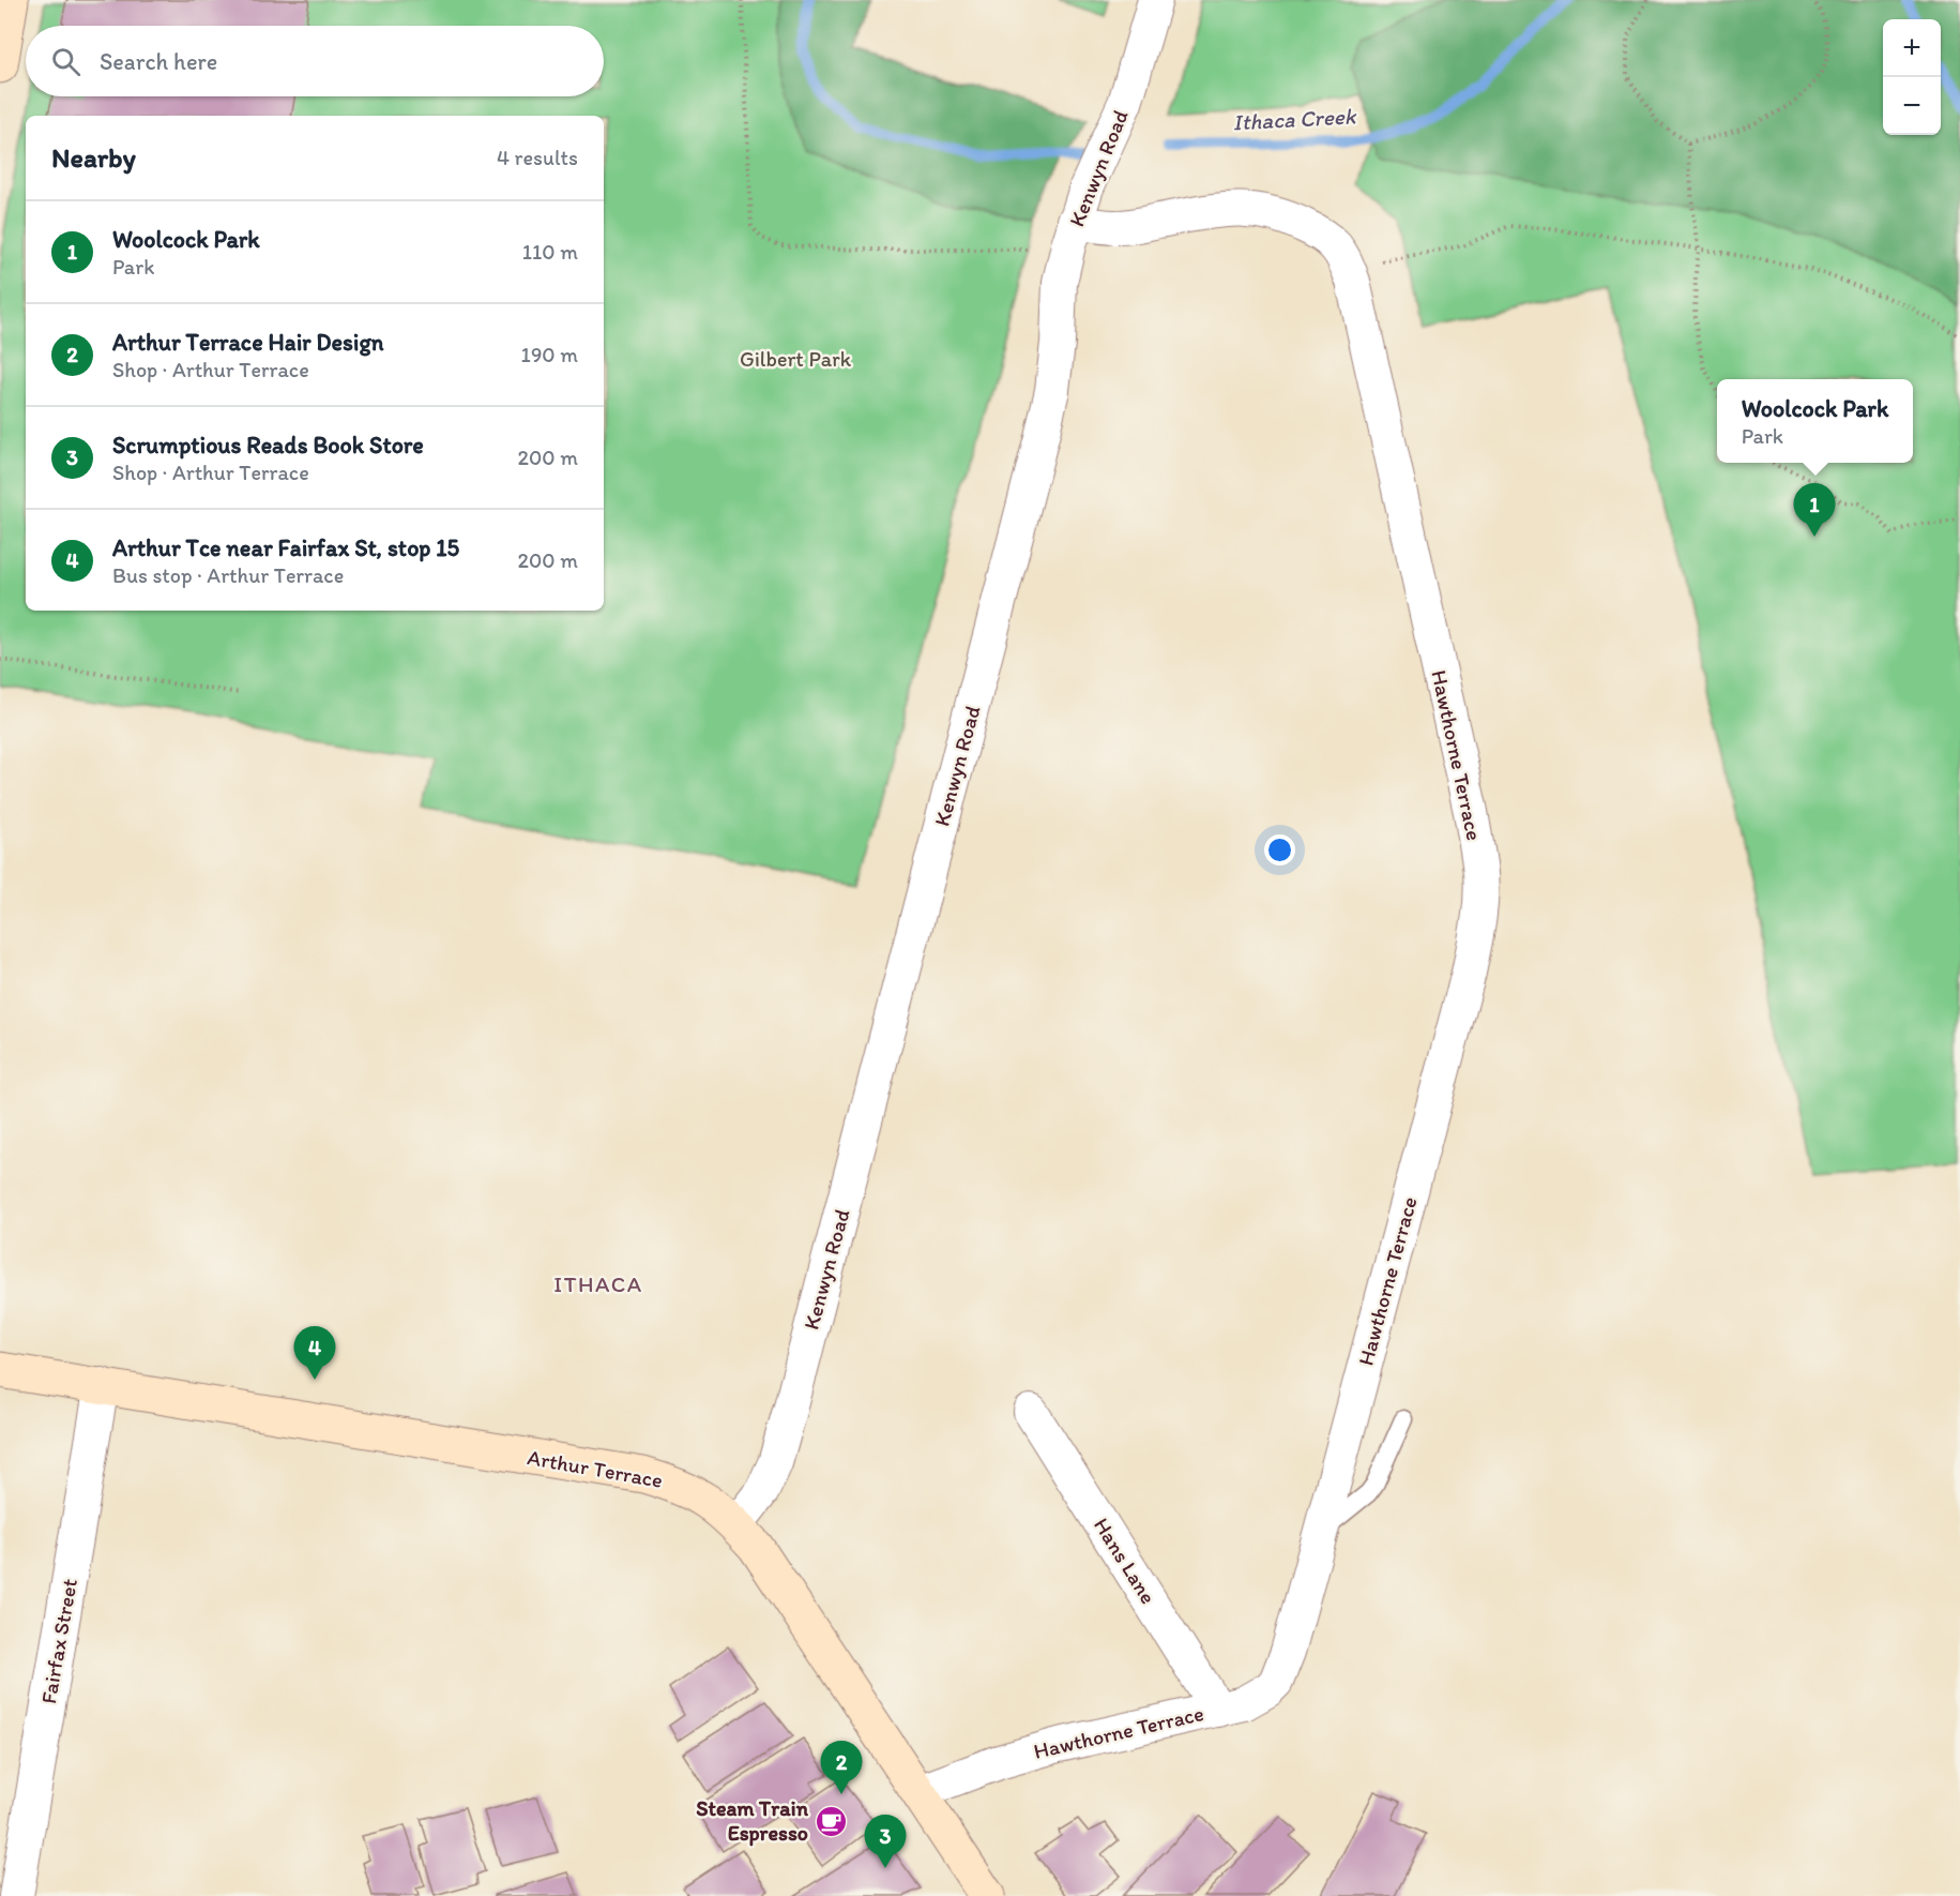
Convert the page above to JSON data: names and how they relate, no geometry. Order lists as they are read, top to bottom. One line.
{"streets":{"street":["Kenwyn Road","Hawthorne Terrace","Arthur Terrace","Hans Lane","Fairfax Street"]},"crossings":[["Kenwyn Road","Hawthorne Terrace"],["Kenwyn Road","Arthur Terrace"],["Hawthorne Terrace","Arthur Terrace"],["Hawthorne Terrace","Hans Lane"],["Arthur Terrace","Fairfax Street"]],"districts":["ITHACA"],"water":["Ithaca Creek"],"parks":["Gilbert Park"],"places":{"cafe":["Steam Train Espresso"]},"page":{"map_buttons":["+","−"],"search":"Search here","heading":["Nearby","4 results"],"list":[{"mark":"1","name":"Woolcock Park","note":"Park","value":"110 m"},{"mark":"2","name":"Arthur Terrace Hair Design","note":"Shop · Arthur Terrace","value":"190 m"},{"mark":"3","name":"Scrumptious Reads Book Store","note":"Shop · Arthur Terrace","value":"200 m"},{"mark":"4","name":"Arthur Tce near Fairfax St, stop 15","note":"Bus stop · Arthur Terrace","value":"200 m"}],"popup":["Woolcock Park","Park"],"pins":["1","4","2","3"]}}
